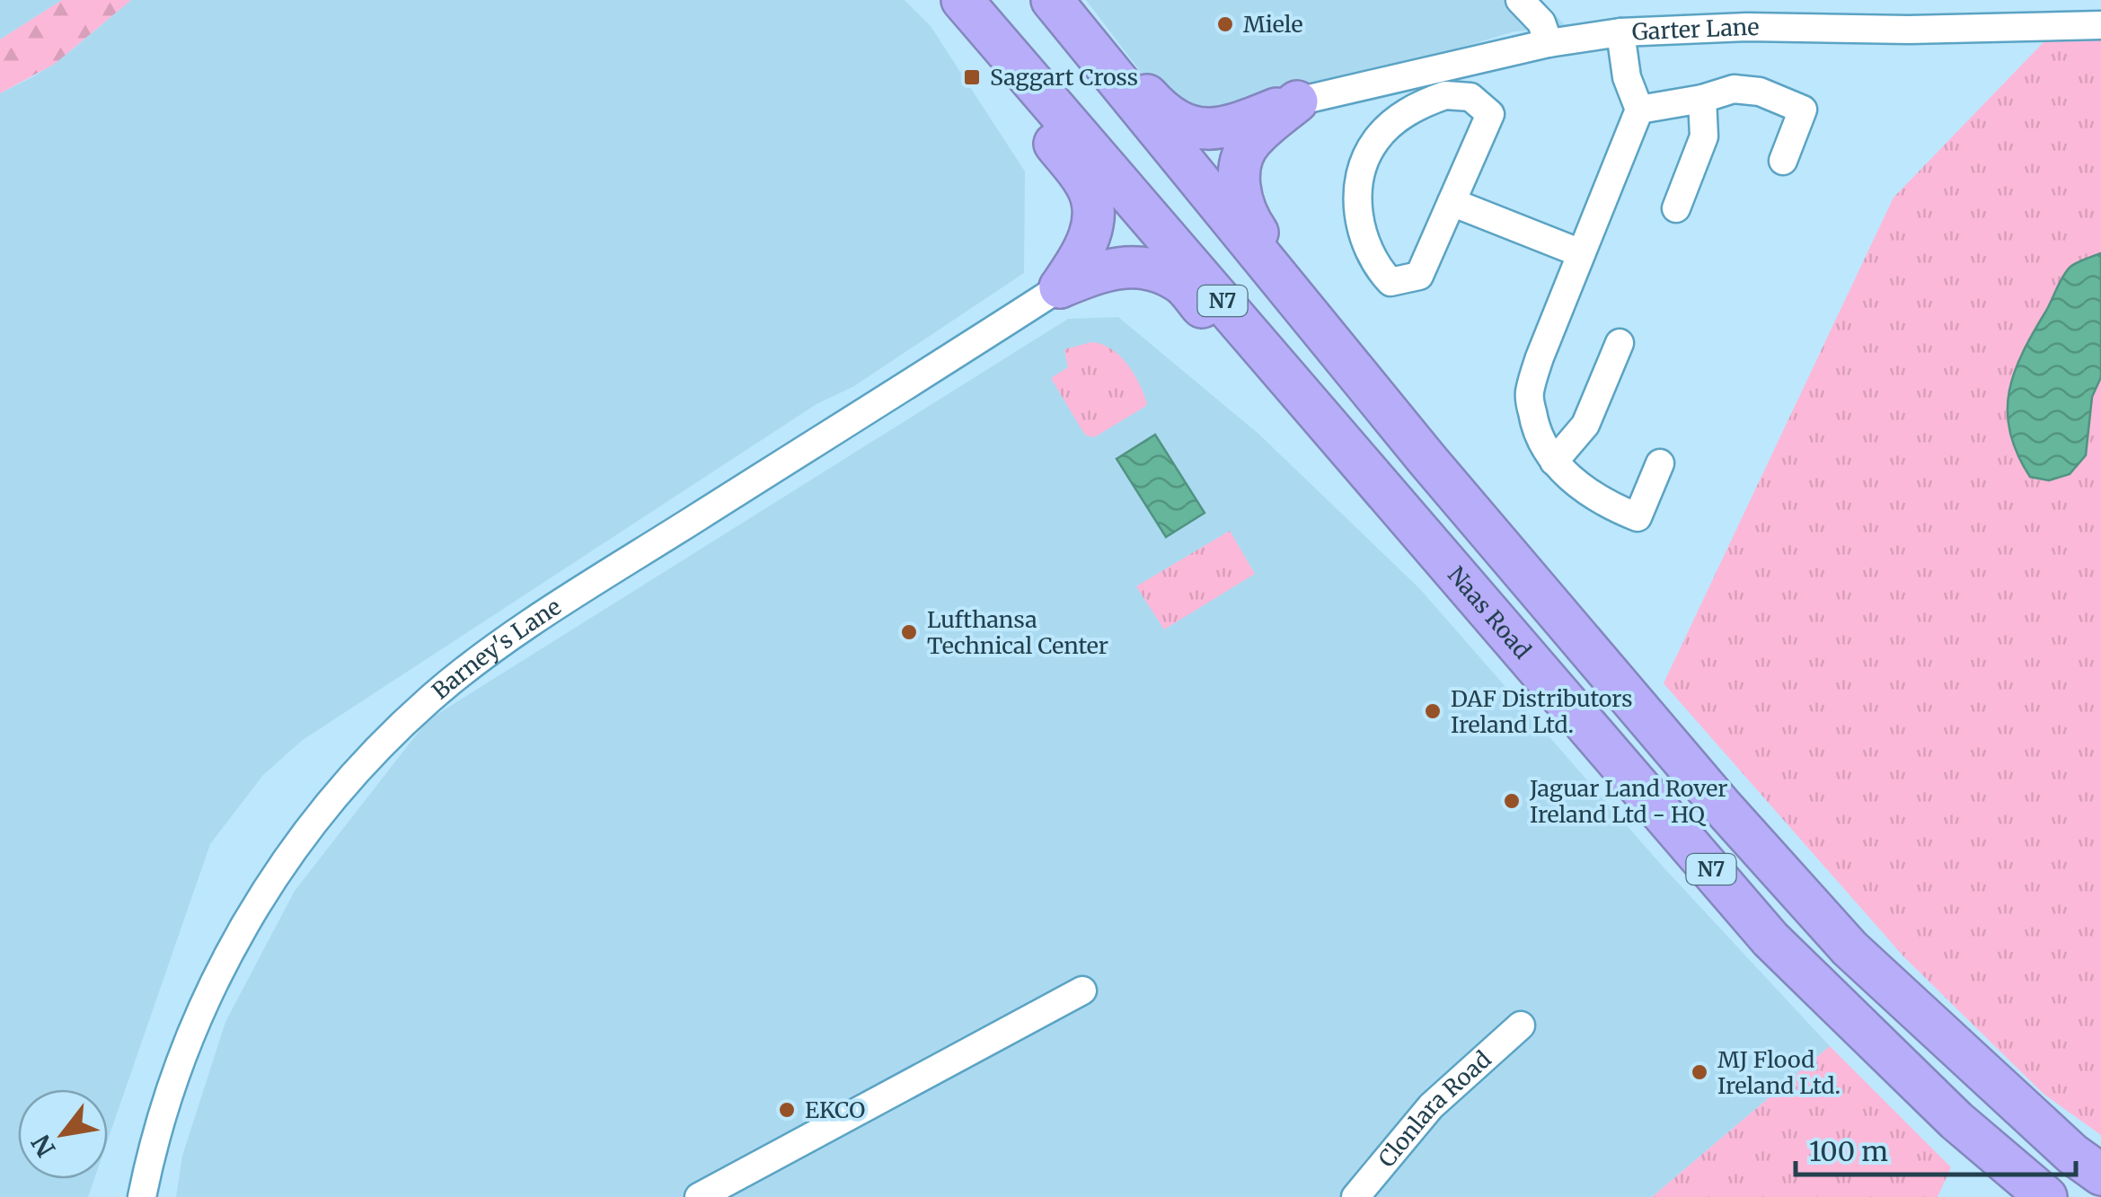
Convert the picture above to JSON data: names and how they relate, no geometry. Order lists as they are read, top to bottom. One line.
{"streets":{"highway":["N7","Naas Road"],"street":["Garter Lane","Barney's Lane","Clonlara Road"]},"crossings":[["Garter Lane","N7"],["N7","Naas Road"],["N7","Barney's Lane"]],"places":{"other":["Miele","Lufthansa Technical Center","DAF Distributors Ireland Ltd.","Jaguar Land Rover Ireland Ltd - HQ","MJ Flood Ireland Ltd.","EKCO"],"transit":["Saggart Cross"]},"scale_bar":"100 m","north":"bottom left"}
